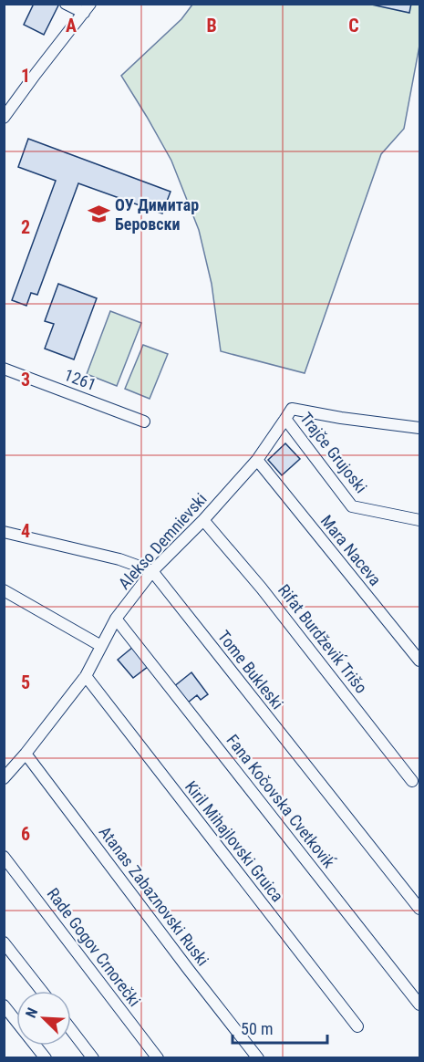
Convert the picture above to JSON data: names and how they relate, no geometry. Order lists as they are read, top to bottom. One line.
{"streets":{"street":["1261","Trajče Grujoski","Alekso Demnievski","Mara Naceva","Rifat Burdževiḱ Trišo","Tome Bukleski","Fana Kočovska Cvetkoviḱ","Kiril Mihajlovski Gruica","Atanas Zabaznovski Ruski","Rade Gogov Crnorečki"]},"crossings":[["Trajče Grujoski","Alekso Demnievski"],["Alekso Demnievski","Mara Naceva"],["Alekso Demnievski","Rifat Burdževiḱ Trišo"],["Alekso Demnievski","Tome Bukleski"],["Alekso Demnievski","Fana Kočovska Cvetkoviḱ"],["Alekso Demnievski","Kiril Mihajlovski Gruica"],["Alekso Demnievski","Atanas Zabaznovski Ruski"]],"places":{"school or university":["ОУ Димитар Беровски"]},"scale_bar":"50 m","north":"top left","grid":{"columns":["A","B","C"],"rows":["1","2","3","4","5","6"]}}
